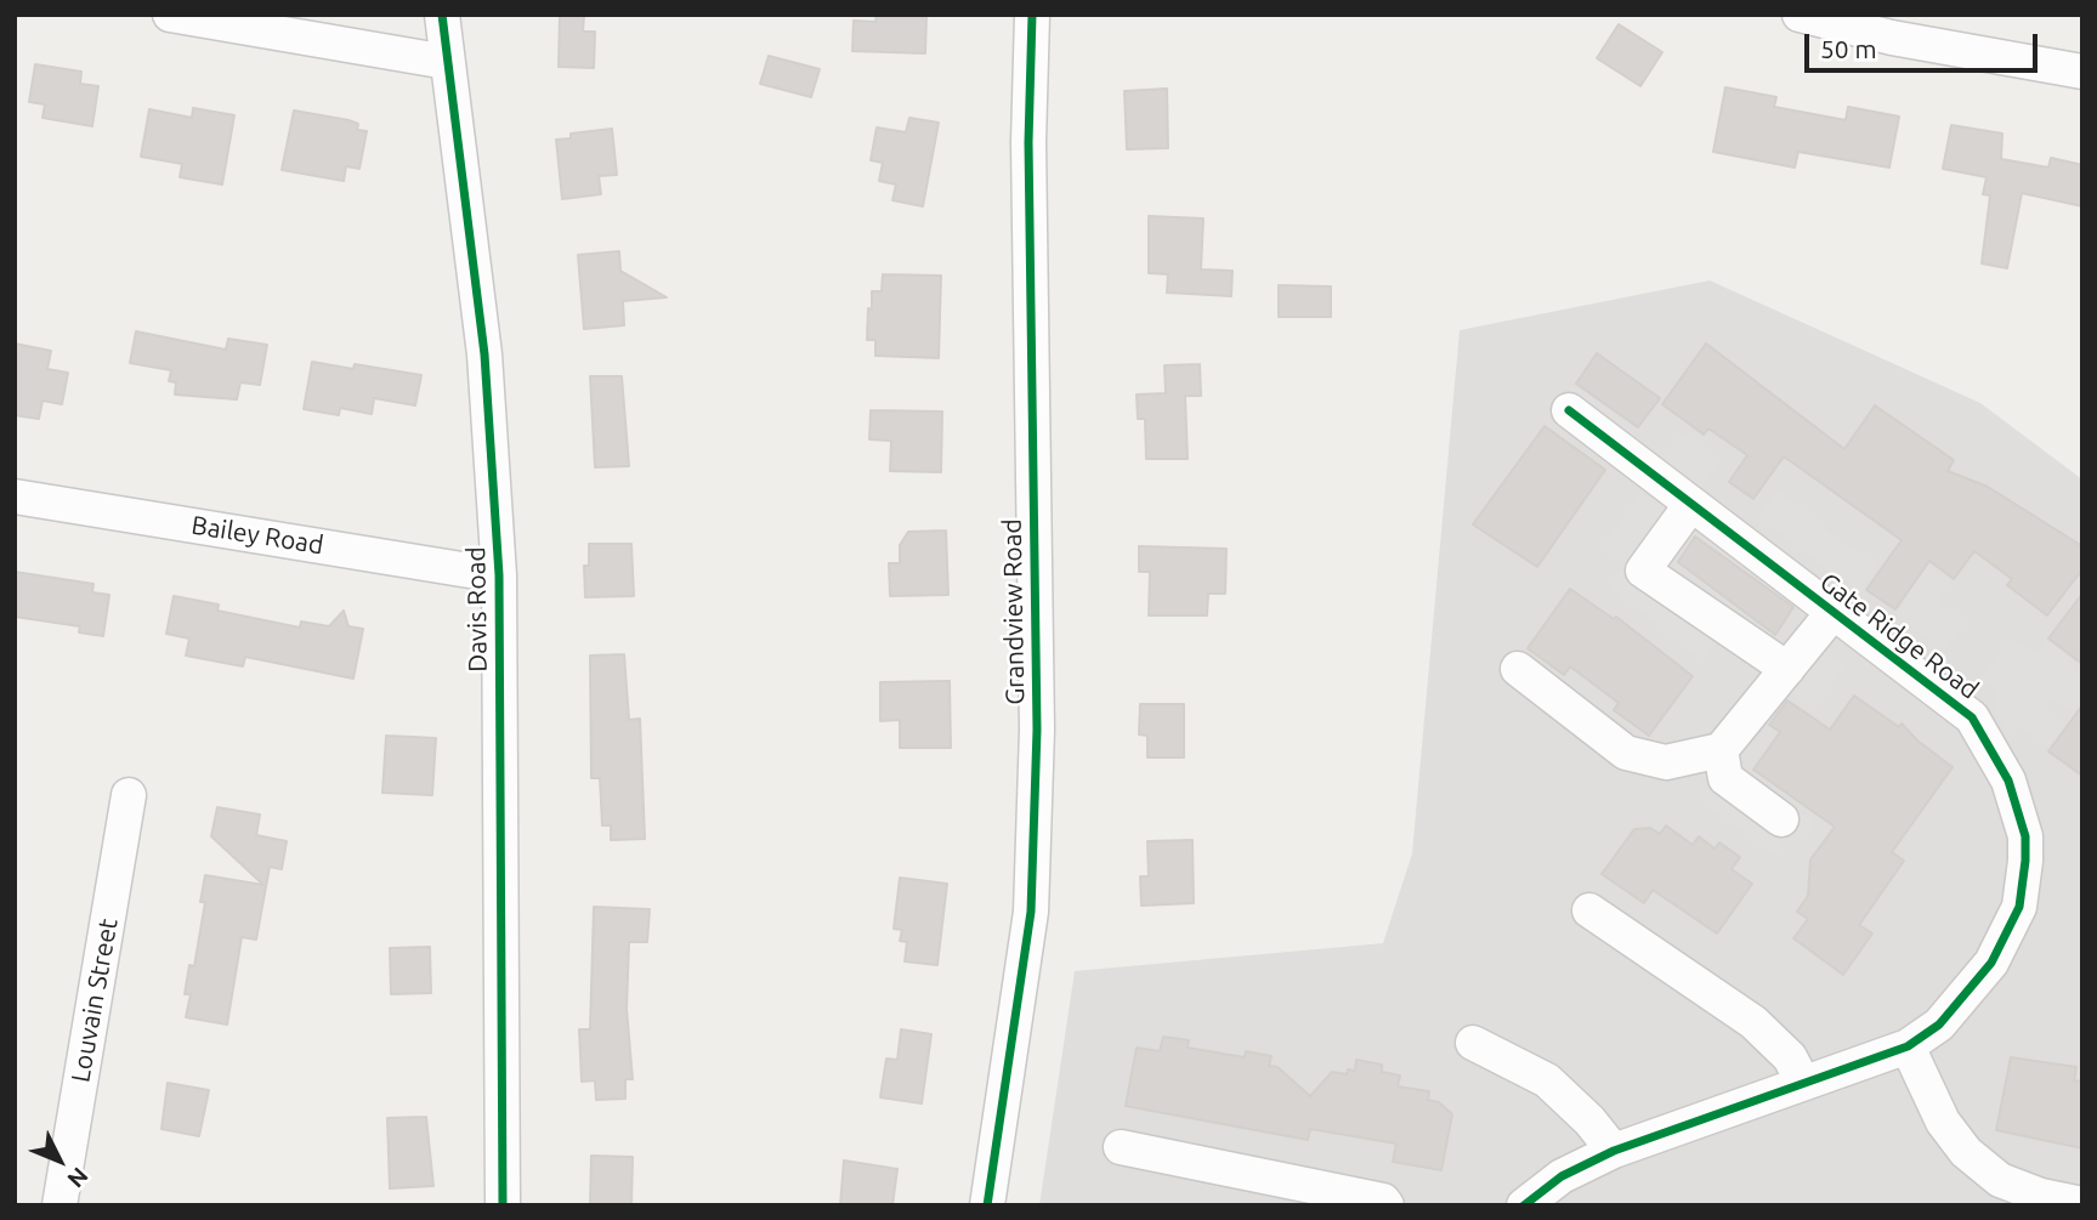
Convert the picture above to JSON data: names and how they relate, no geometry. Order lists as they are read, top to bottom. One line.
{"streets":{"street":["Bailey Road","Davis Road","Grandview Road","Gate Ridge Road","Louvain Street"]},"crossings":[["Bailey Road","Davis Road"]],"scale_bar":"50 m","north":"bottom right"}
